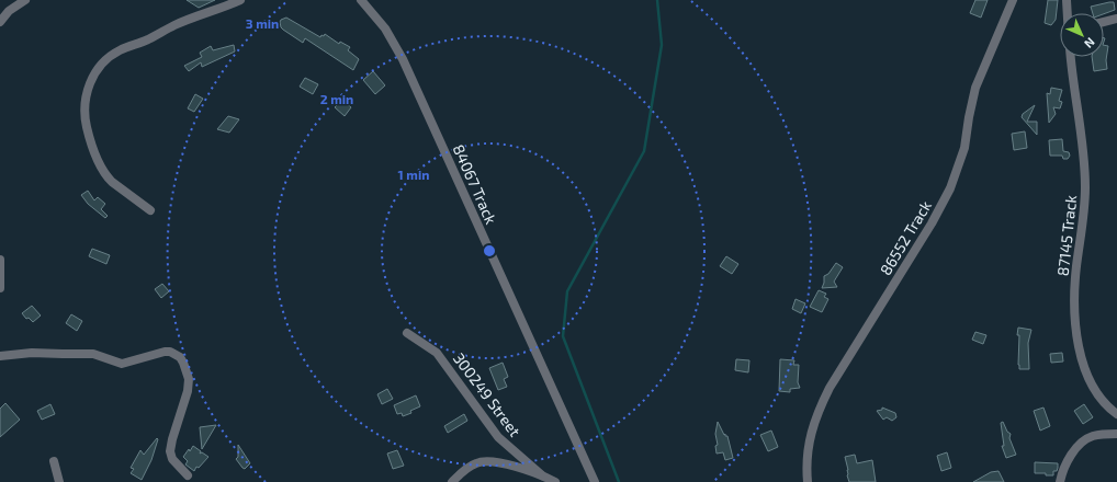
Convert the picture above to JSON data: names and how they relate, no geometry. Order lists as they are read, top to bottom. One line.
{"streets":{"street":["84067 Track","87145 Track","86552 Track","300249 Street"]},"north":"bottom right","rings":["3 min","2 min","1 min"]}
